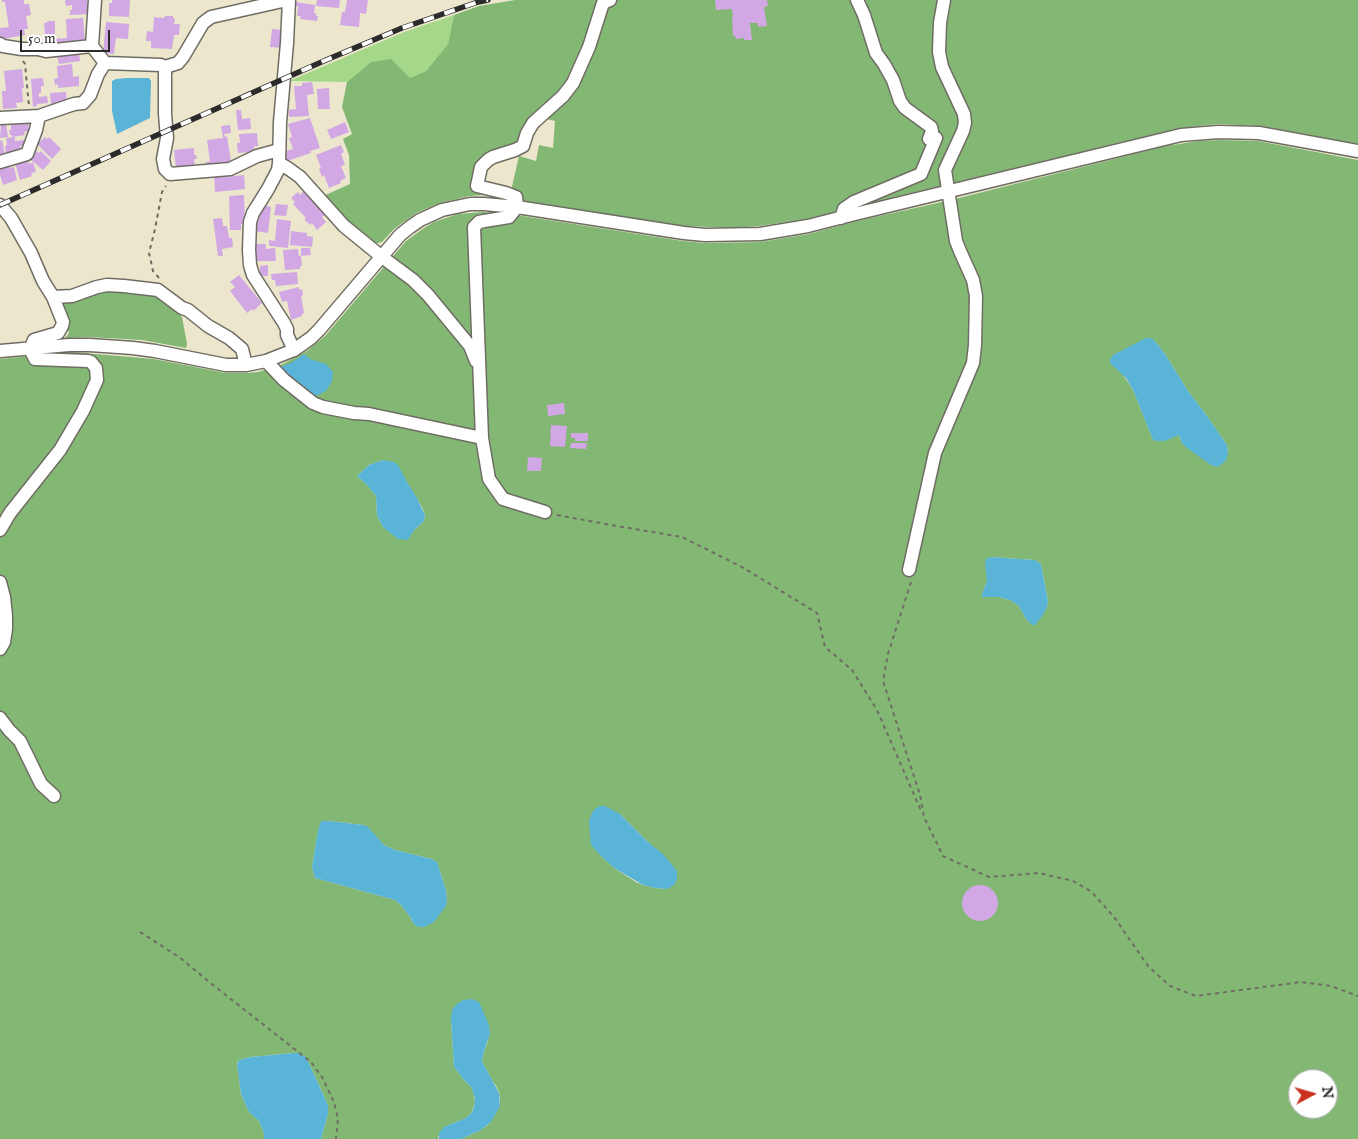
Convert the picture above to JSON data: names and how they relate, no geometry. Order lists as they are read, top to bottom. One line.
{"scale_bar":"50 m","north":"right"}
